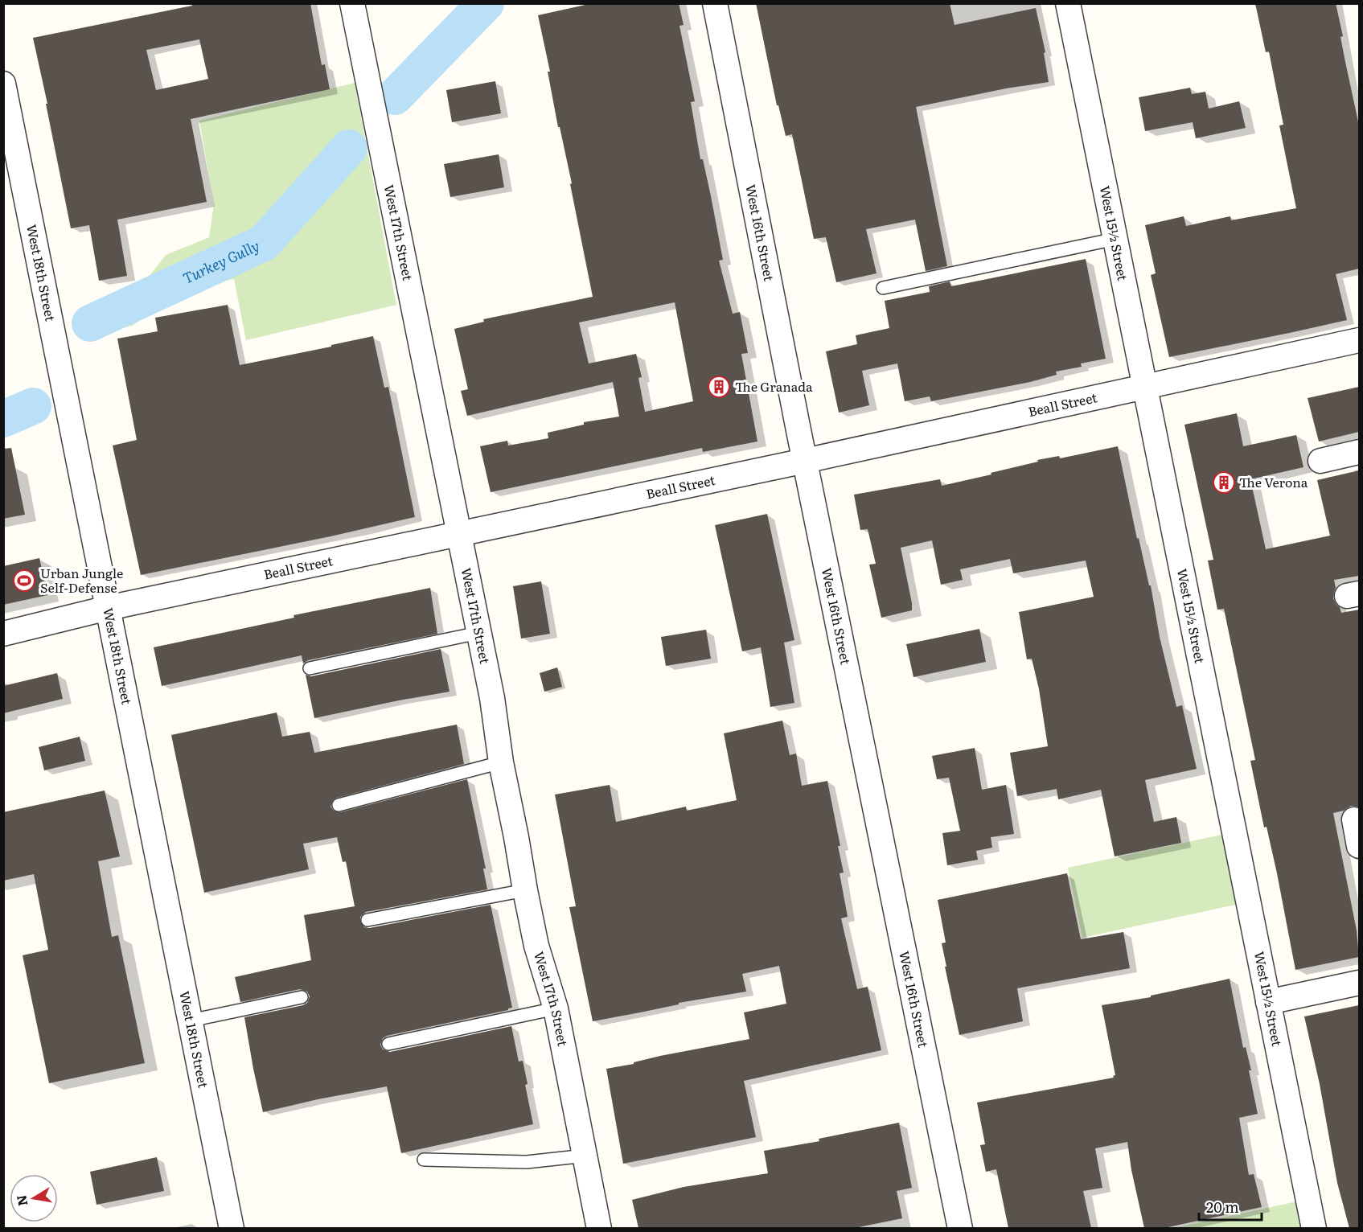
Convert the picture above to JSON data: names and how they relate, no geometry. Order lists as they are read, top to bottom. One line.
{"streets":{"street":["West 17th Street","West 16th Street","West 15½ Street","West 18th Street","Beall Street"]},"crossings":[["West 17th Street","Beall Street"],["West 16th Street","Beall Street"],["West 15½ Street","Beall Street"],["West 18th Street","Beall Street"]],"water":["Turkey Gully"],"places":{"building":["The Granada","The Verona"],"sports":["Urban Jungle Self-Defense"]},"scale_bar":"20 m","north":"left"}
